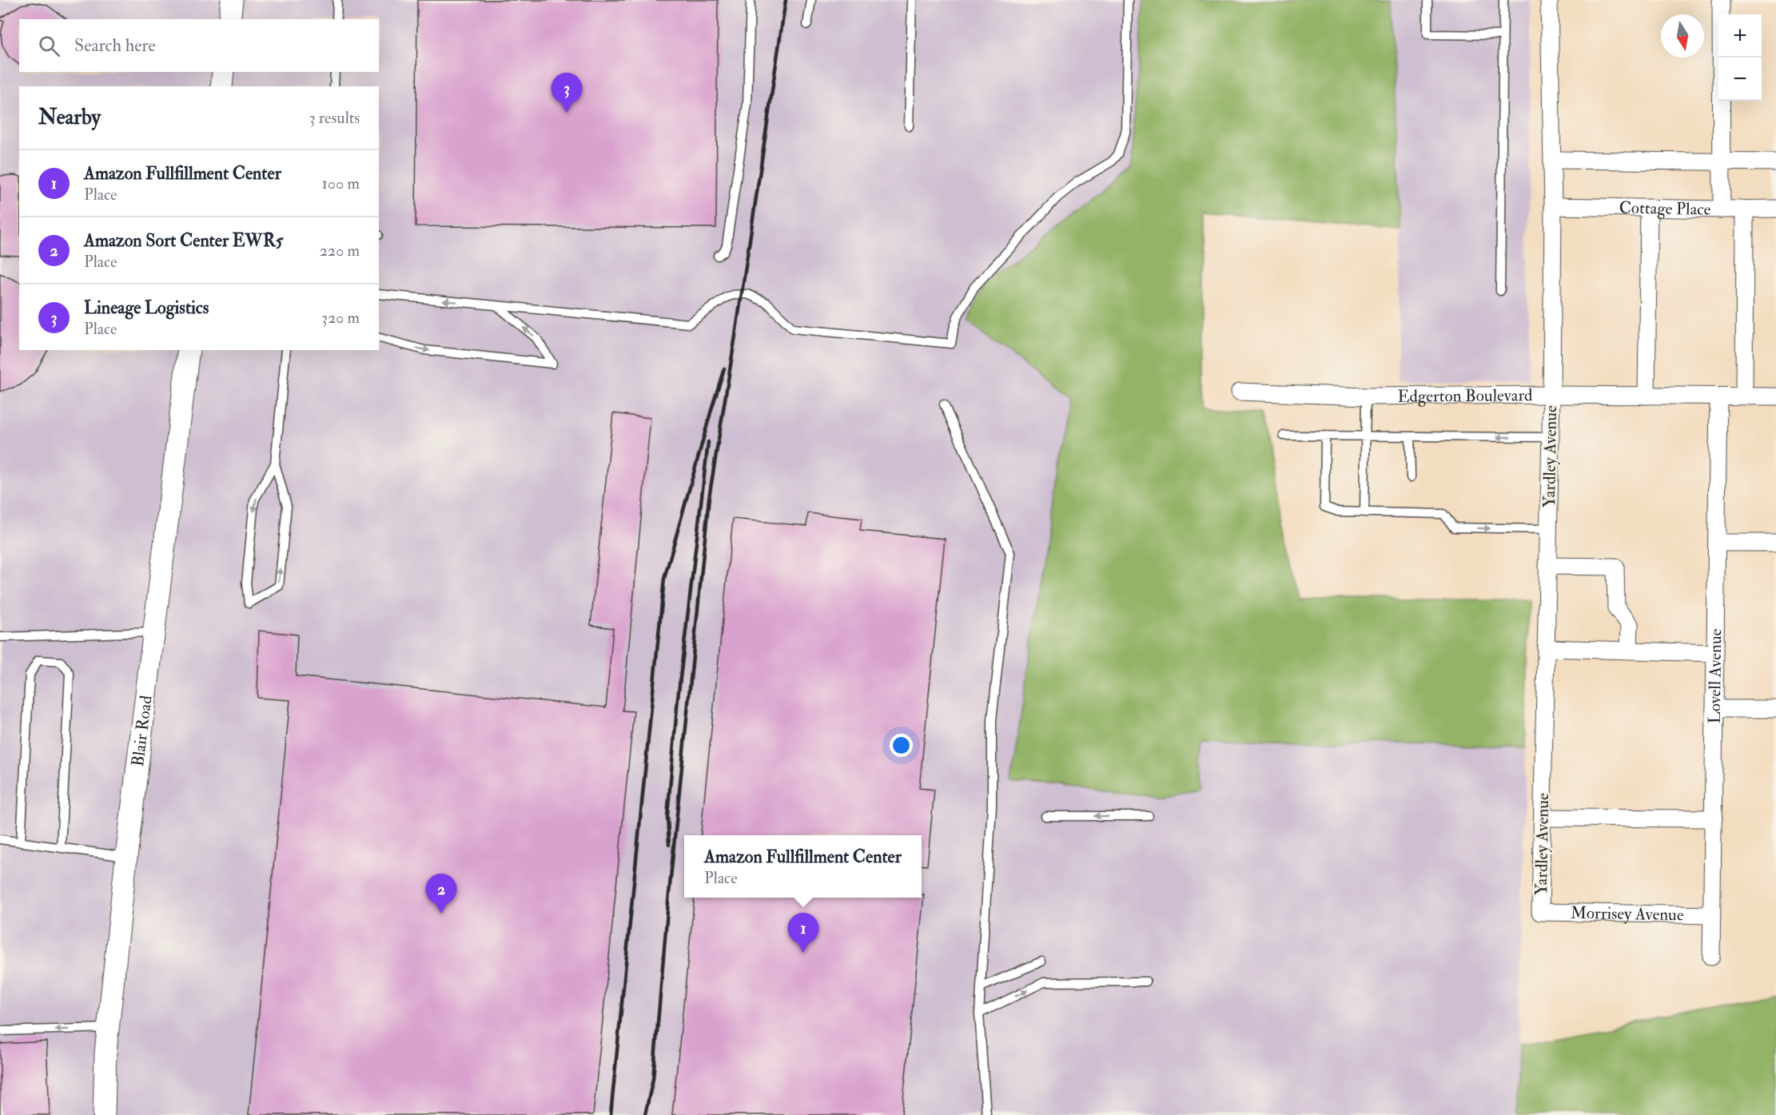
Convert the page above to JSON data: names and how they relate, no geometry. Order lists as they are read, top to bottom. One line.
{"streets":{"street":["Cottage Place","Edgerton Boulevard","Yardley Avenue","Lovell Avenue","Blair Road","Morrisey Avenue"]},"crossings":[["Cottage Place","Yardley Avenue"],["Edgerton Boulevard","Yardley Avenue"],["Edgerton Boulevard","Lovell Avenue"],["Yardley Avenue","Morrisey Avenue"],["Lovell Avenue","Morrisey Avenue"]],"north":"bottom","page":{"map_buttons":["+","−"],"search":"Search here","pins":["3","2","1"],"heading":["Nearby","3 results"],"list":[{"mark":"1","name":"Amazon Fullfillment Center","note":"Place","value":"100 m"},{"mark":"2","name":"Amazon Sort Center EWR5","note":"Place","value":"220 m"},{"mark":"3","name":"Lineage Logistics","note":"Place","value":"320 m"}],"popup":["Amazon Fullfillment Center","Place"]}}
